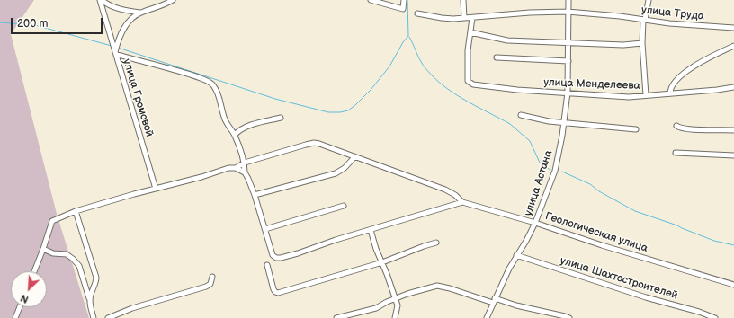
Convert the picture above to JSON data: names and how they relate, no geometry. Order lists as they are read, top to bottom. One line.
{"streets":{"street":["улица Труда","улица Менделеева","улица Громовой","улица Астана","Геологическая улица","улица Шахтостроителей"]},"crossings":[["улица Труда","улица Астана"],["улица Менделеева","улица Астана"],["улица Астана","Геологическая улица"],["улица Астана","улица Шахтостроителей"]],"scale_bar":"200 m","north":"bottom left"}
